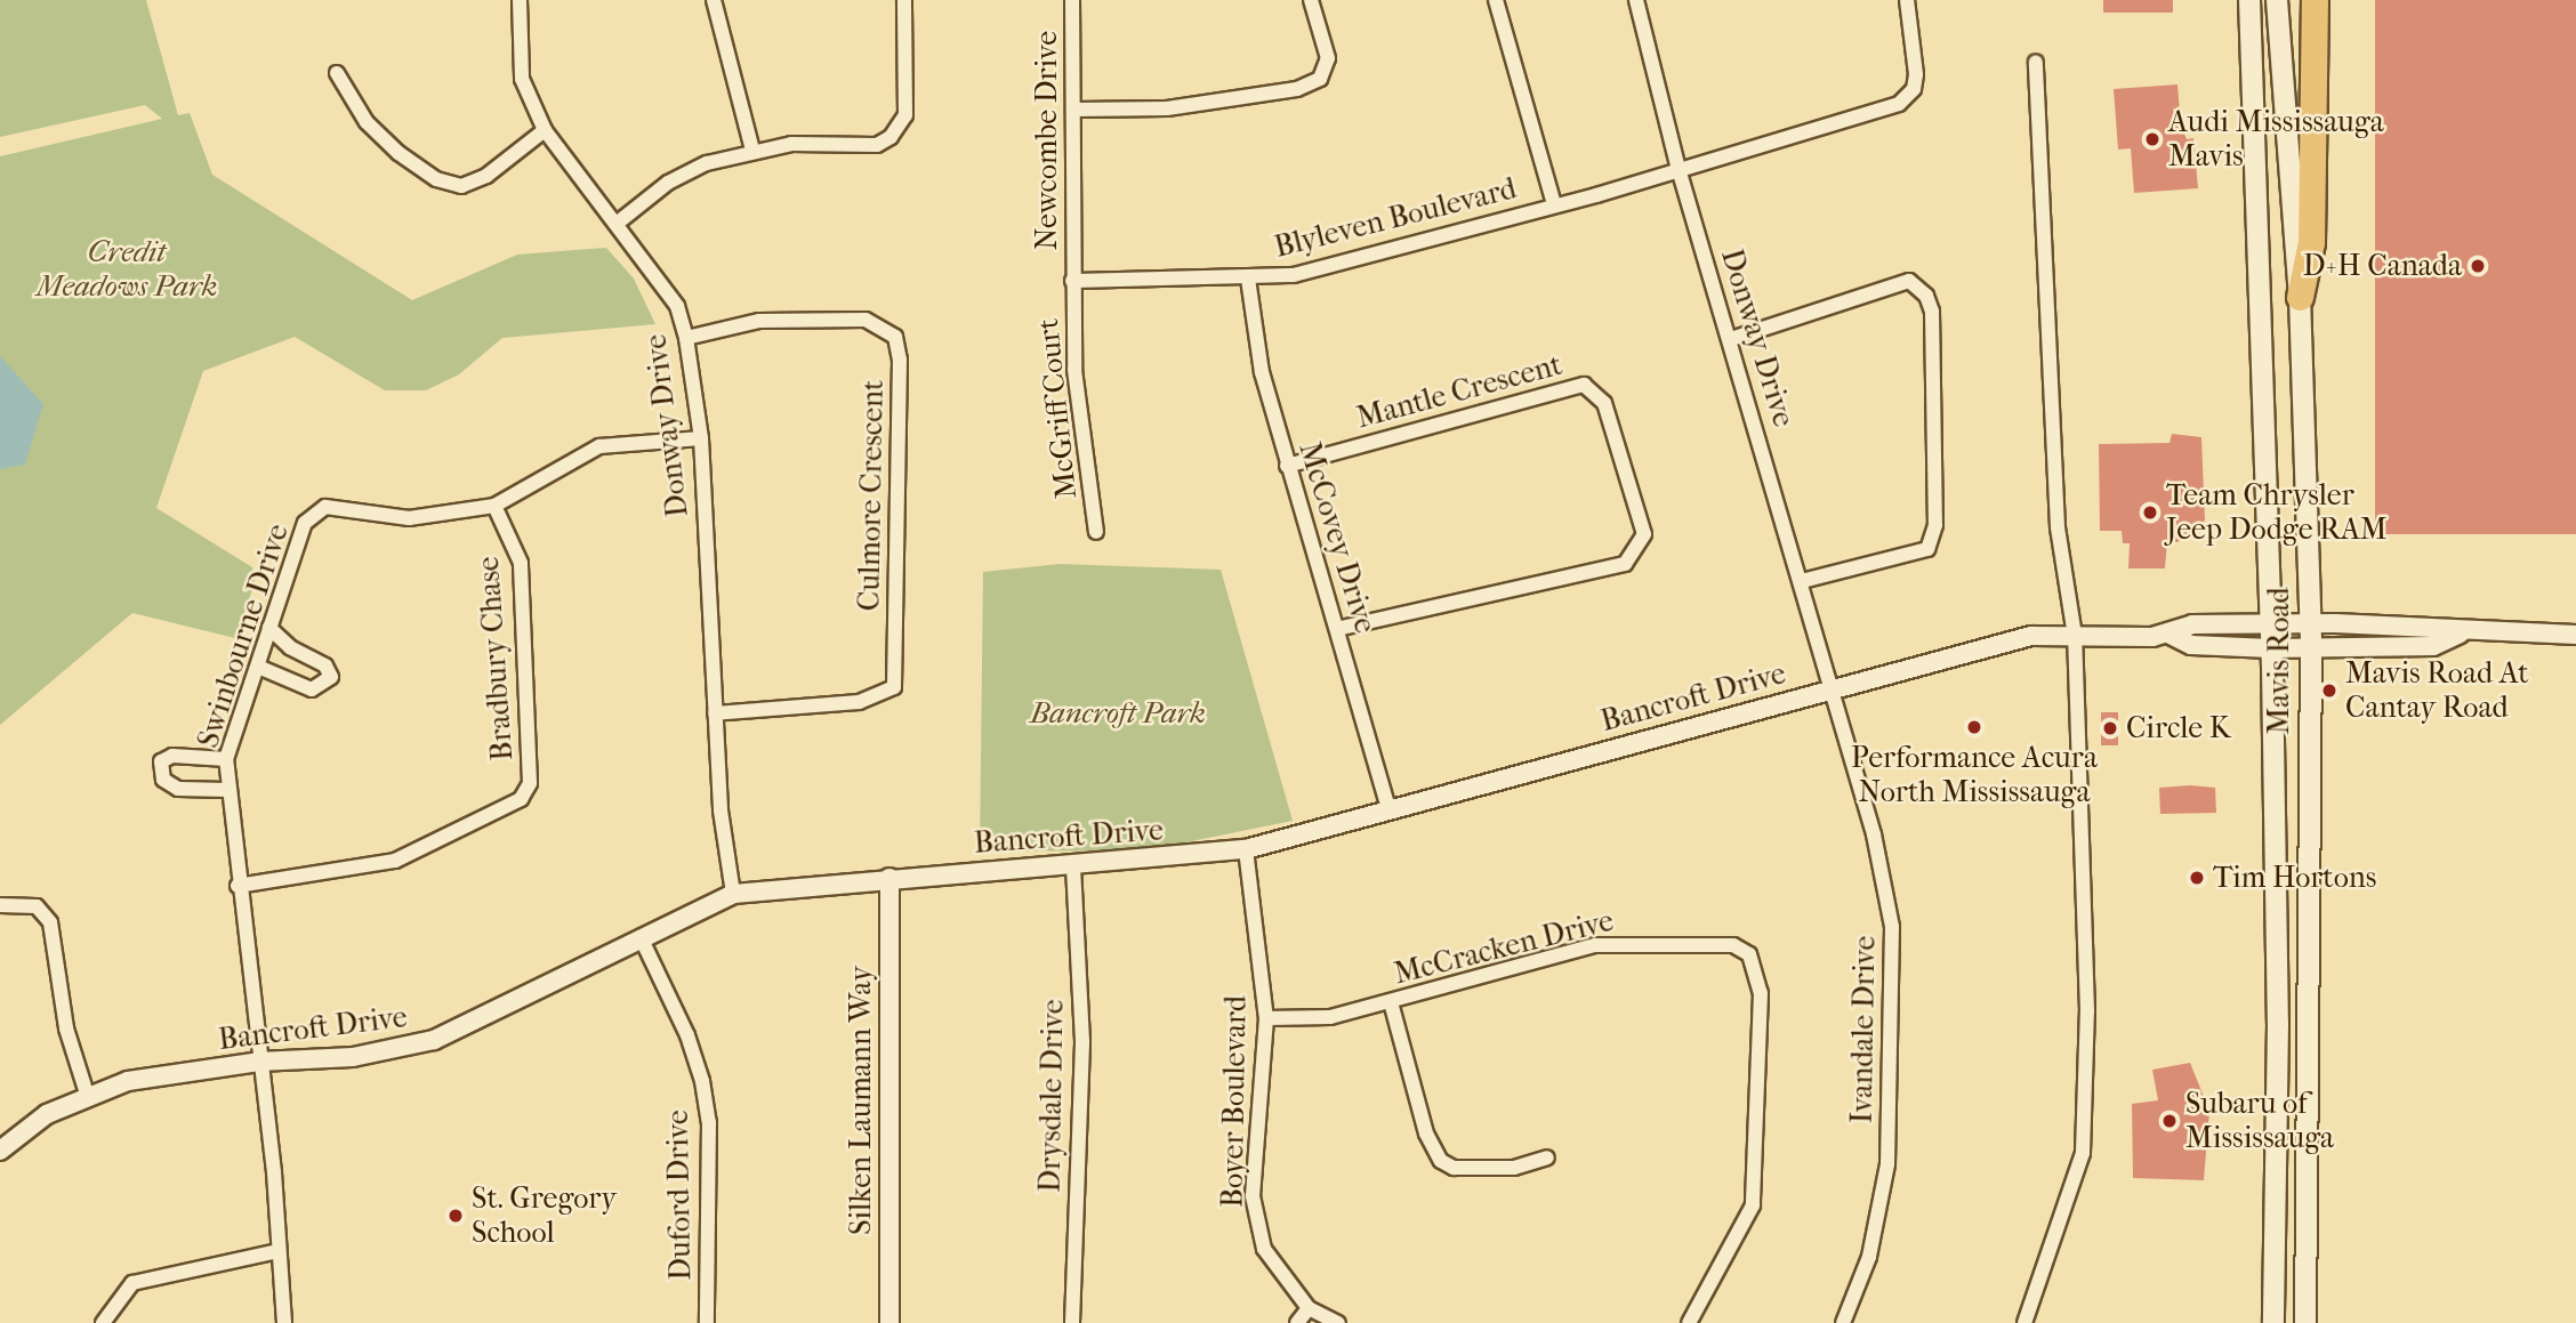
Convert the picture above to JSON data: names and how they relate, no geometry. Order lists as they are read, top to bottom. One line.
{"streets":{"main road":["Mavis Road"],"street":["Newcombe Drive","Blyleven Boulevard","Donway Drive","Mantle Crescent","McGriff Court","Culmore Crescent","McCovey Drive","Swinbourne Drive","Bradbury Chase","Bancroft Drive","McCracken Drive","Ivandale Drive","Drysdale Drive","Silken Laumann Way","Boyer Boulevard","Duford Drive"]},"crossings":[["Newcombe Drive","Blyleven Boulevard"],["Newcombe Drive","McGriff Court"],["Blyleven Boulevard","Donway Drive"],["Blyleven Boulevard","McGriff Court"],["Blyleven Boulevard","McCovey Drive"],["Donway Drive","Culmore Crescent"],["Donway Drive","Swinbourne Drive"],["Donway Drive","Bancroft Drive"],["Donway Drive","Ivandale Drive"],["Mantle Crescent","McCovey Drive"],["McCovey Drive","Bancroft Drive"],["Swinbourne Drive","Bradbury Chase"],["Swinbourne Drive","Bancroft Drive"],["Mavis Road","Bancroft Drive"],["Bancroft Drive","Ivandale Drive"],["Bancroft Drive","Drysdale Drive"],["Bancroft Drive","Silken Laumann Way"],["Bancroft Drive","Boyer Boulevard"],["Bancroft Drive","Duford Drive"],["McCracken Drive","Boyer Boulevard"]],"parks":["Credit Meadows Park","Bancroft Park"],"places":["Audi Mississauga Mavis","D+H Canada","Team Chrysler Jeep Dodge RAM","Mavis Road At Cantay Road","Performance Acura North Mississauga","Circle K","Tim Hortons","Subaru of Mississauga","St. Gregory School"]}
